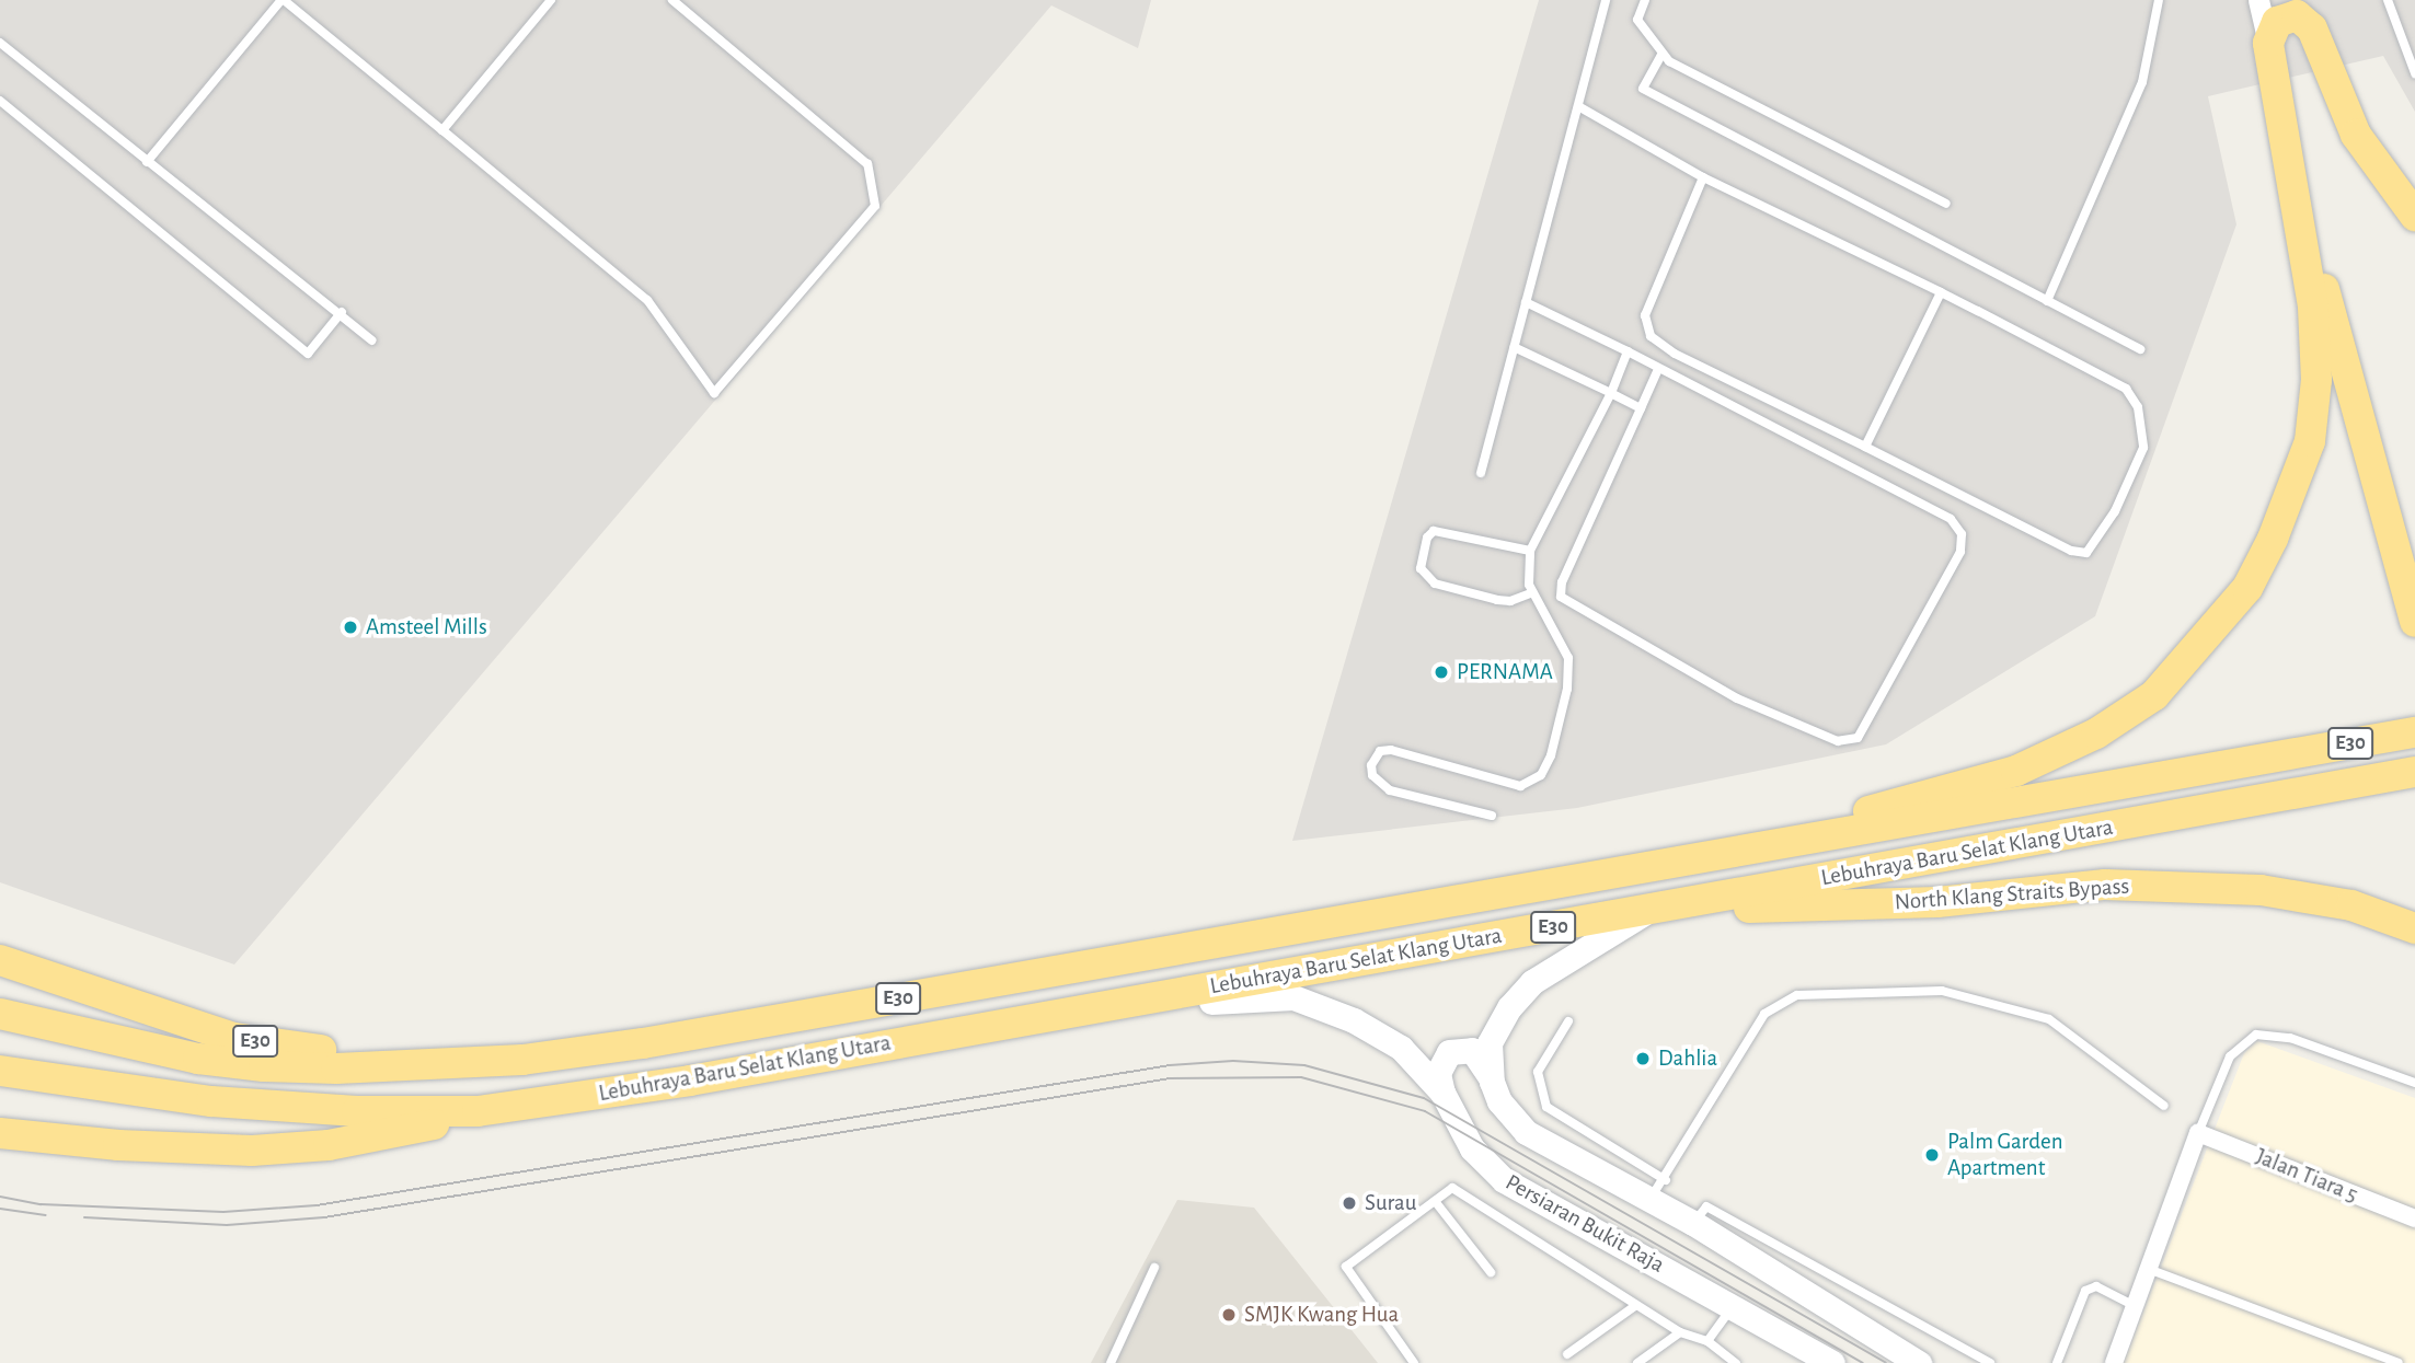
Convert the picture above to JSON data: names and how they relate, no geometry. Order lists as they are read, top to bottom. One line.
{"streets":{"highway":["E30","Lebuhraya Baru Selat Klang Utara","North Klang Straits Bypass"],"main road":["Persiaran Bukit Raja"],"street":["Jalan Tiara 5"]},"crossings":[["Lebuhraya Baru Selat Klang Utara","North Klang Straits Bypass"],["Lebuhraya Baru Selat Klang Utara","Persiaran Bukit Raja"]],"places":["Amsteel Mills","PERNAMA","Dahlia","Palm Garden Apartment","Surau","SMJK Kwang Hua"]}
